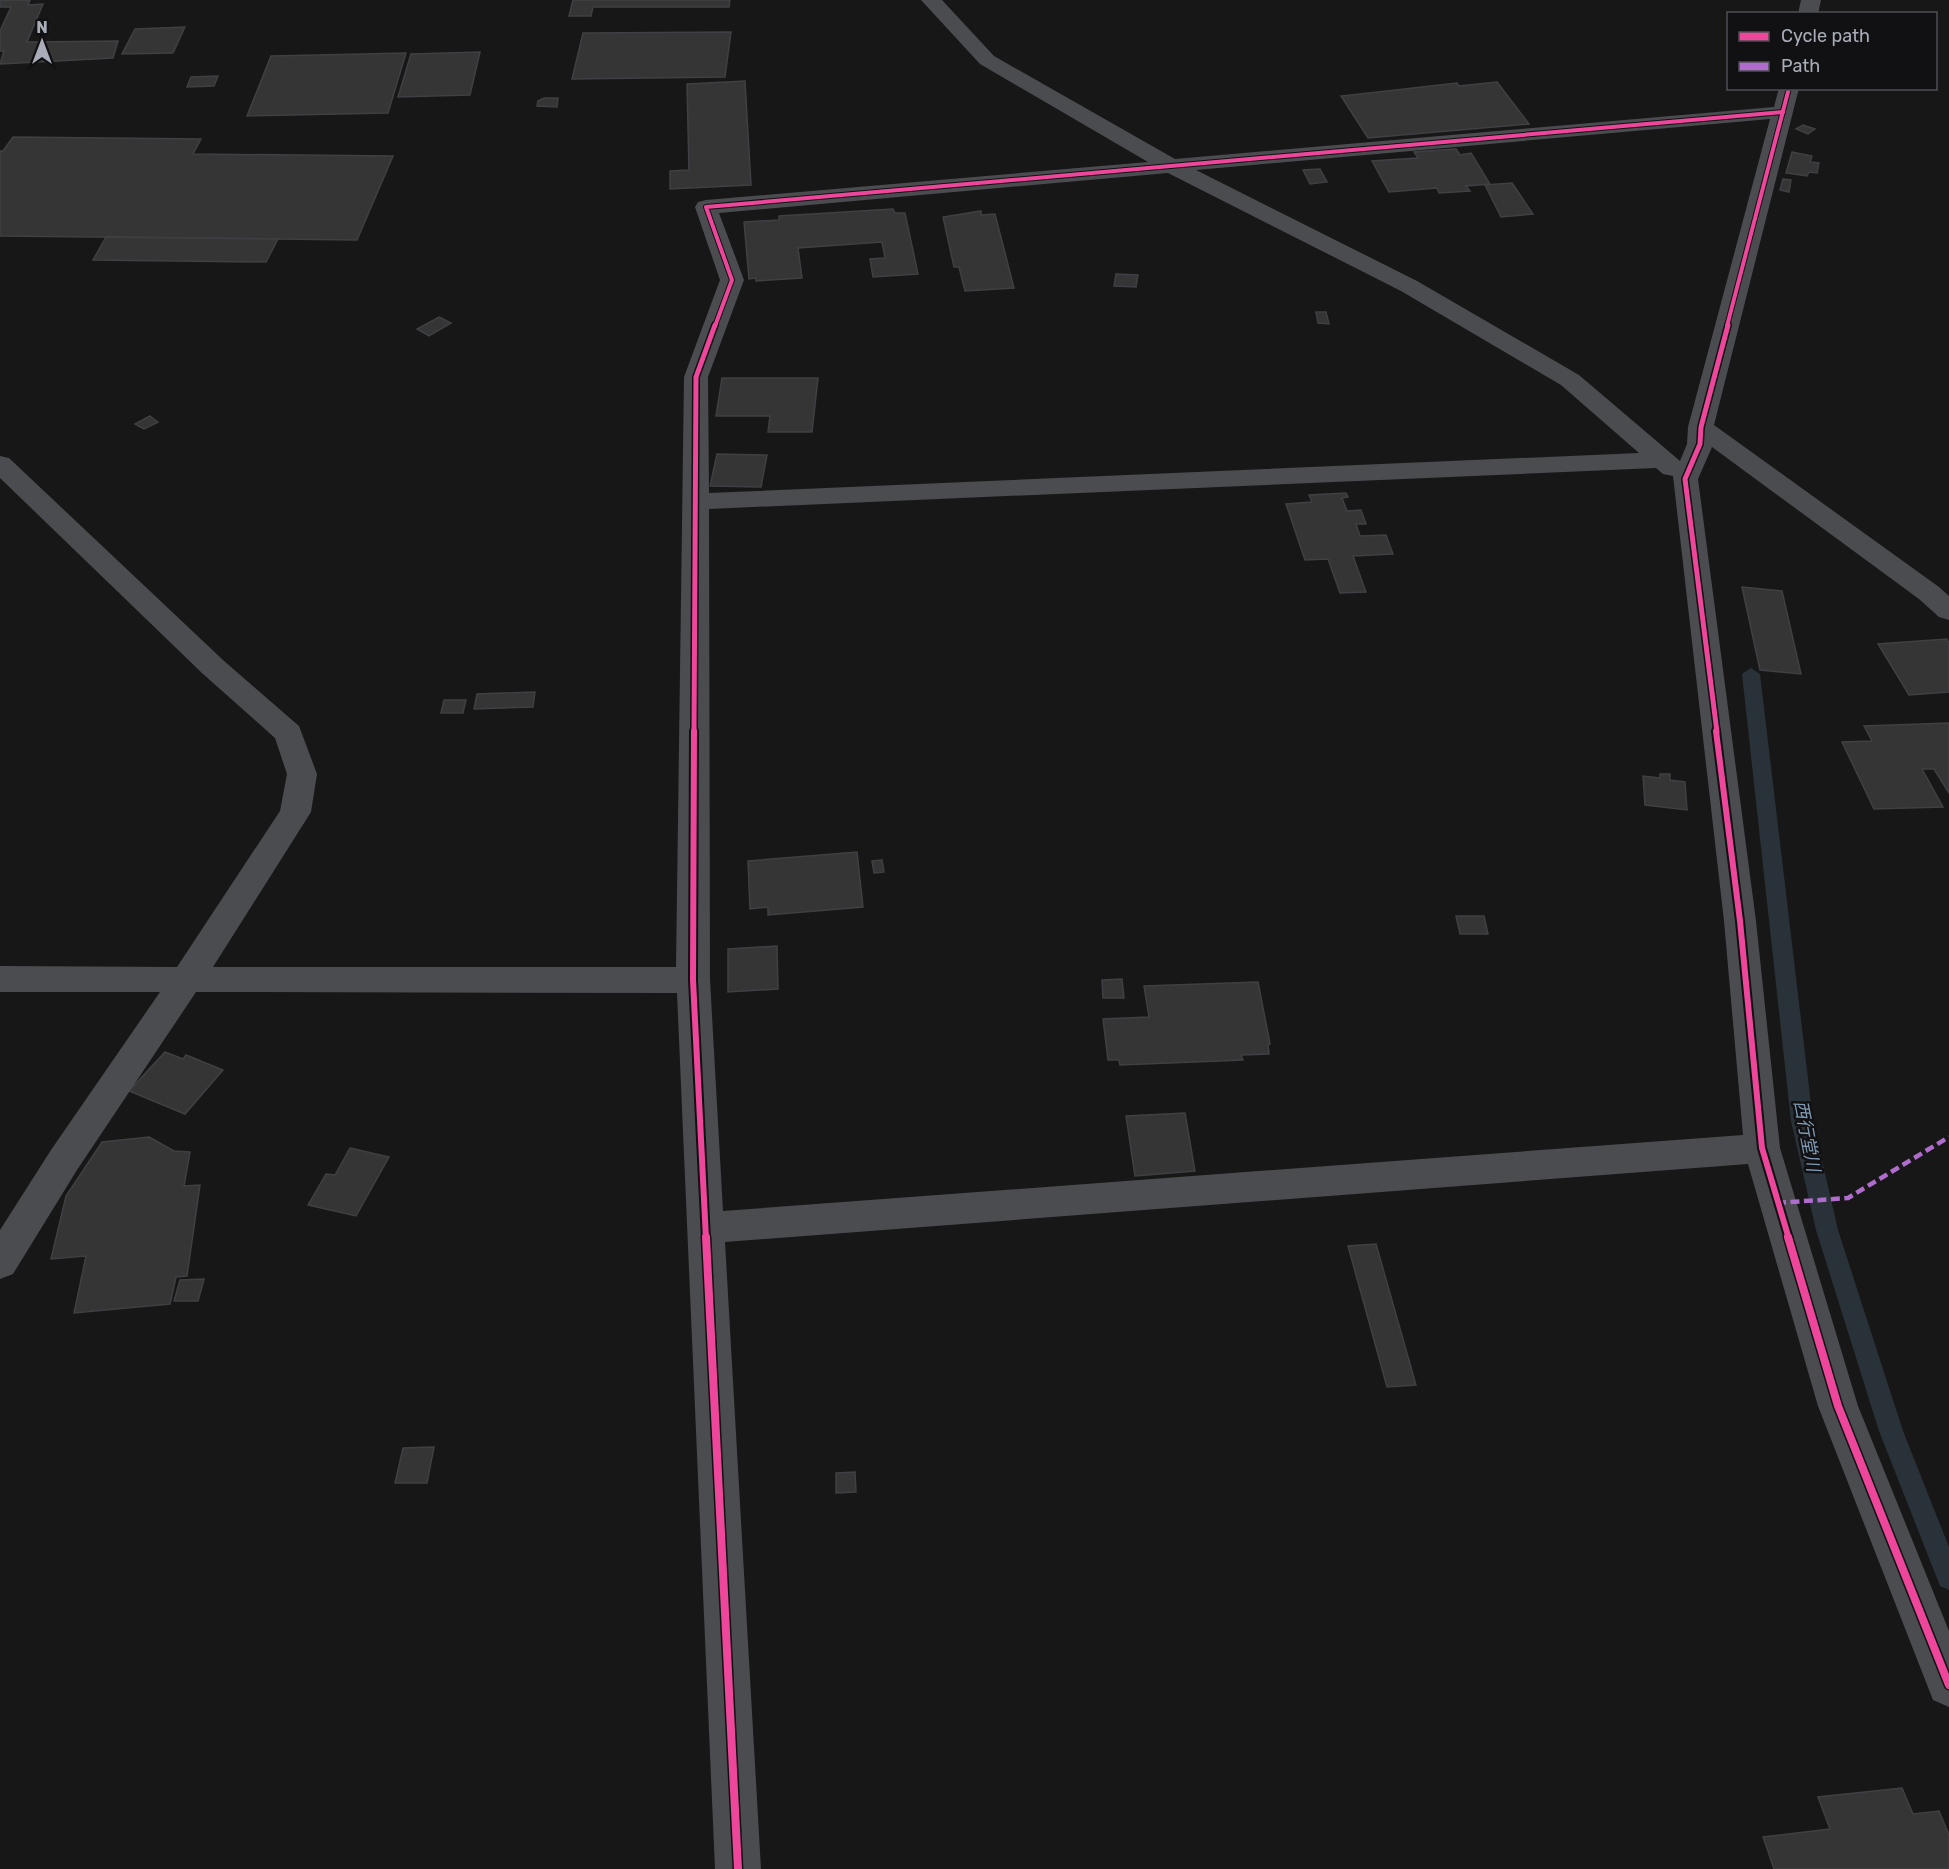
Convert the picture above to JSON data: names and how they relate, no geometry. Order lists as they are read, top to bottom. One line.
{"water":["西行堂川"],"legend":["Cycle path","Path"],"north":"top"}
